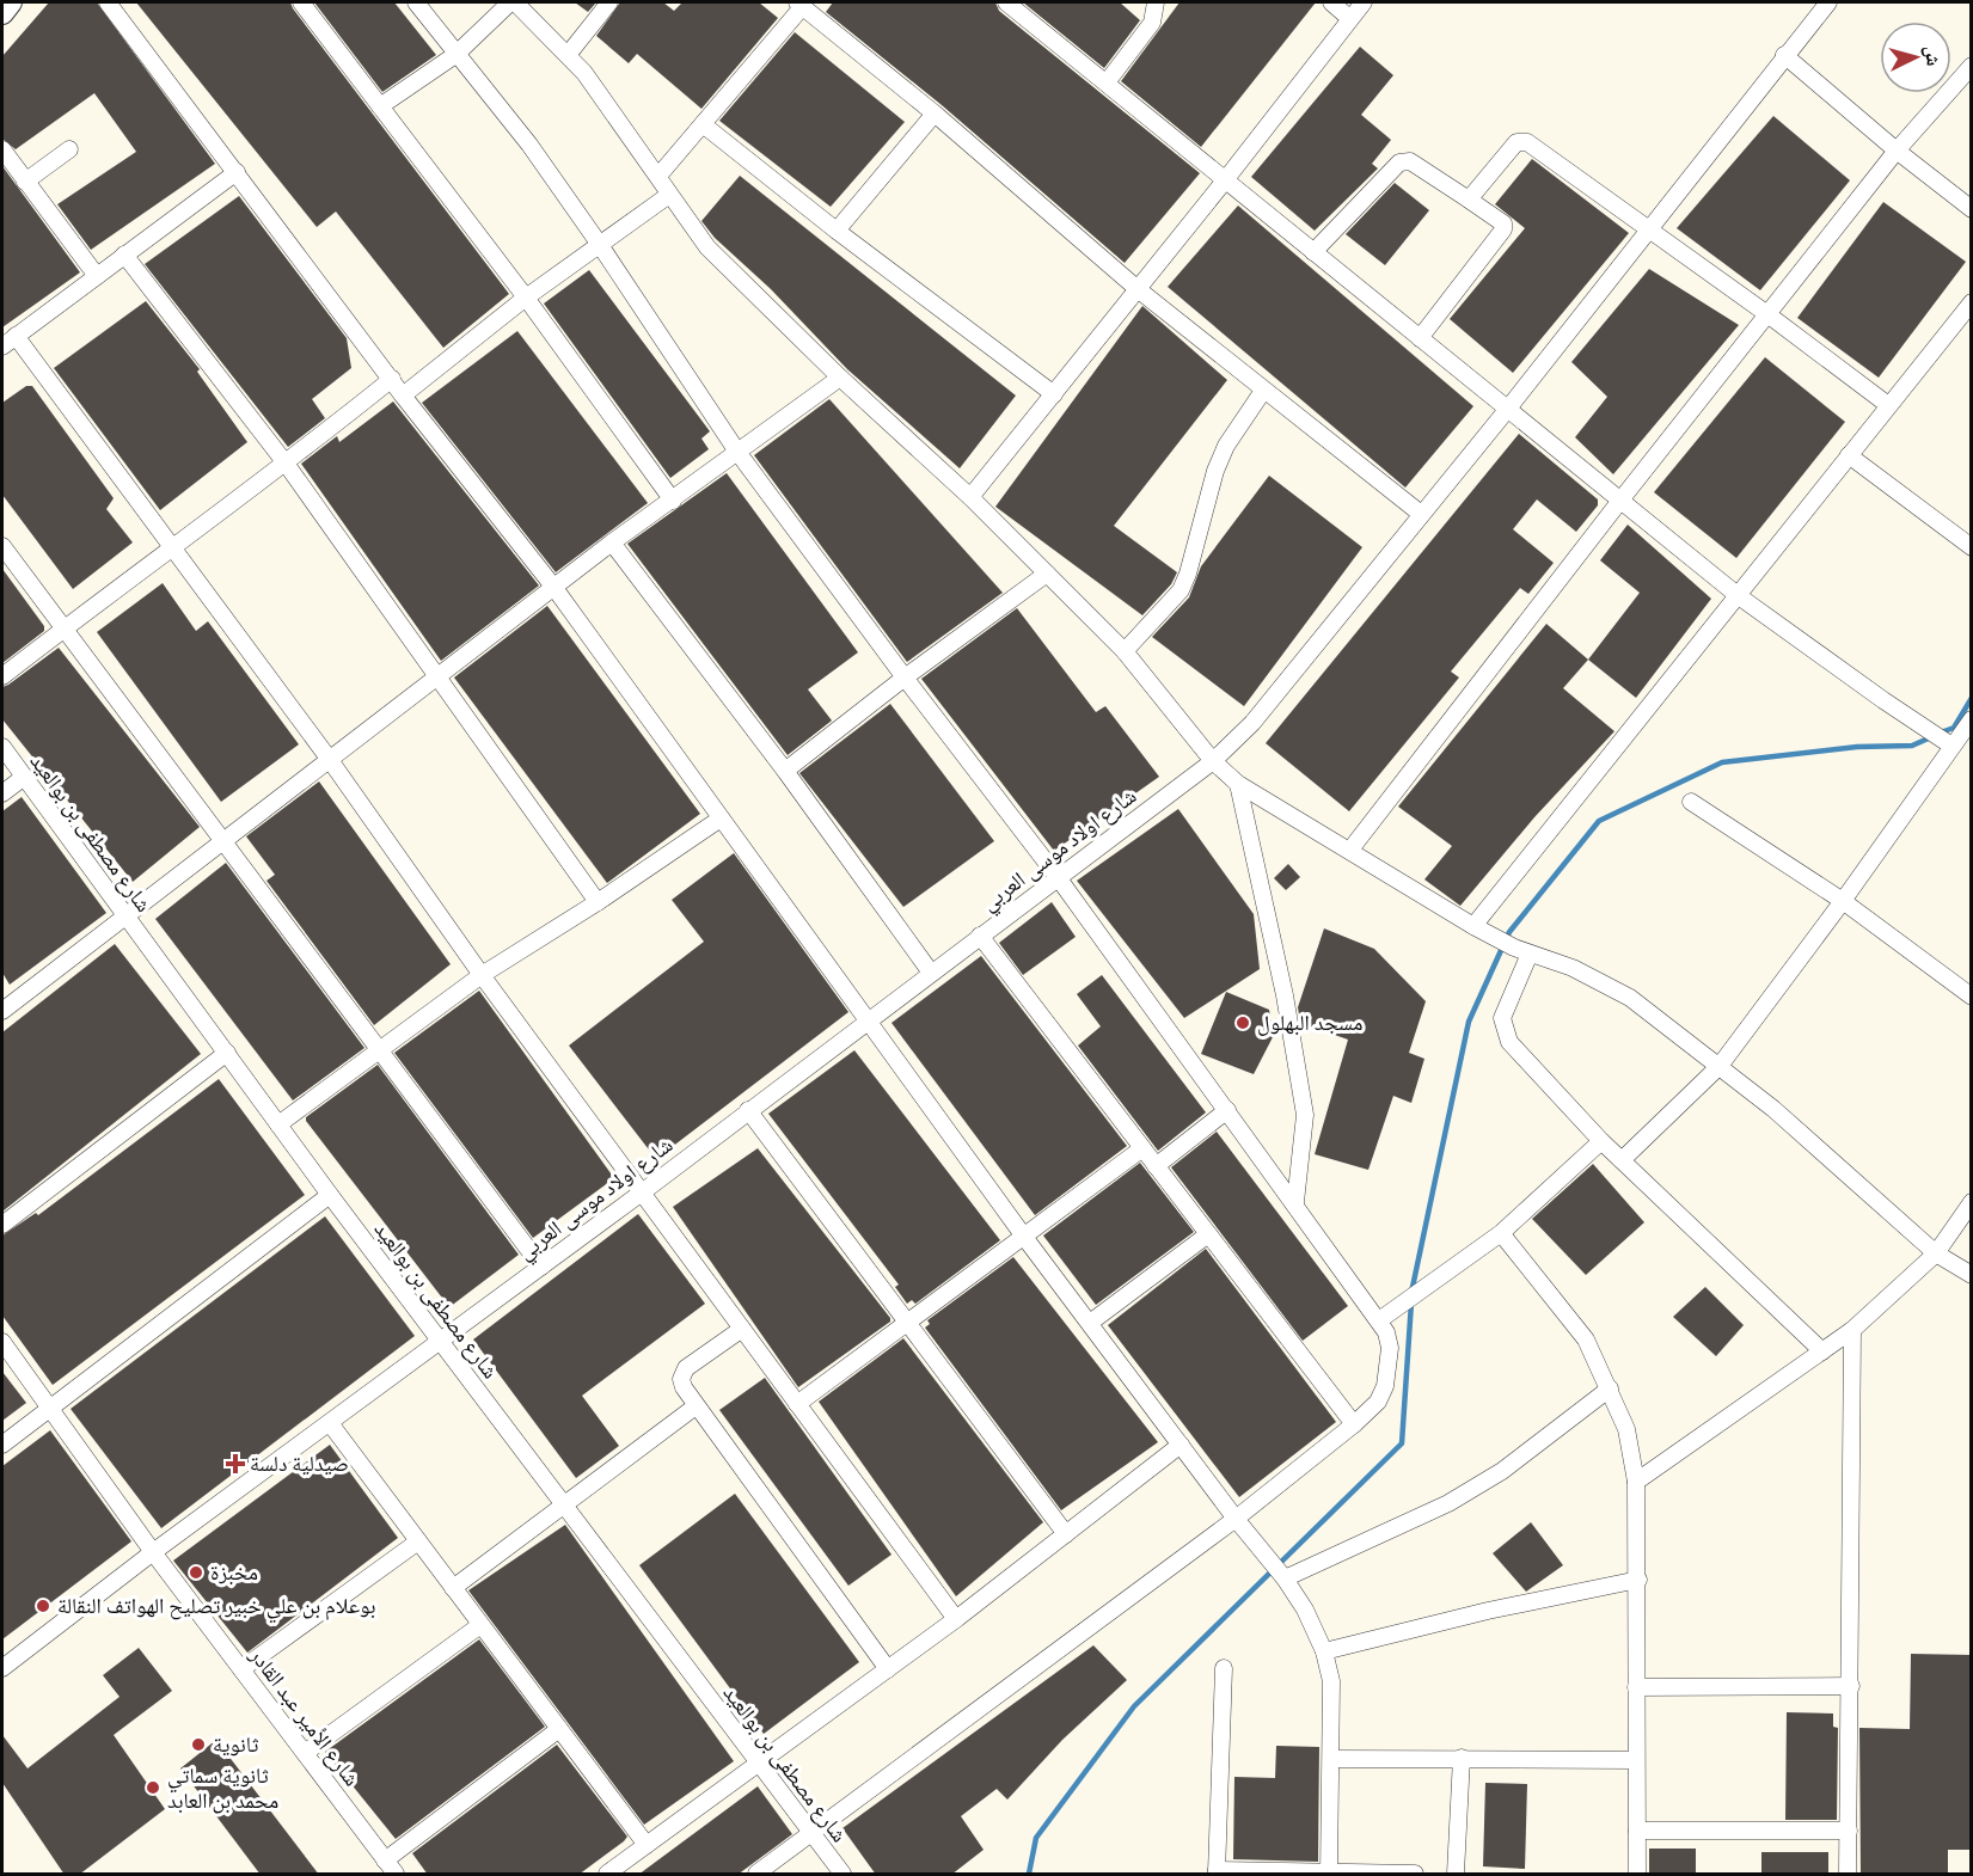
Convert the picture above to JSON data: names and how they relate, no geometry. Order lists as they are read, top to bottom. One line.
{"streets":{"street":["شارع مصطفى بن بوالعيد","شارع اولاد موسى العربي","شارع الأمير عبد القادر"]},"crossings":[["شارع مصطفى بن بوالعيد","شارع اولاد موسى العربي"],["شارع اولاد موسى العربي","شارع الأمير عبد القادر"]],"places":{"other":["مسجد البهلول","مخبزة","بوعلام بن علي خبير تصليح الهواتف النقالة","ثانوية","ثانوية سماتي محمد بن العابد"],"health":["صيدلية دلسة"]},"north":"right"}
